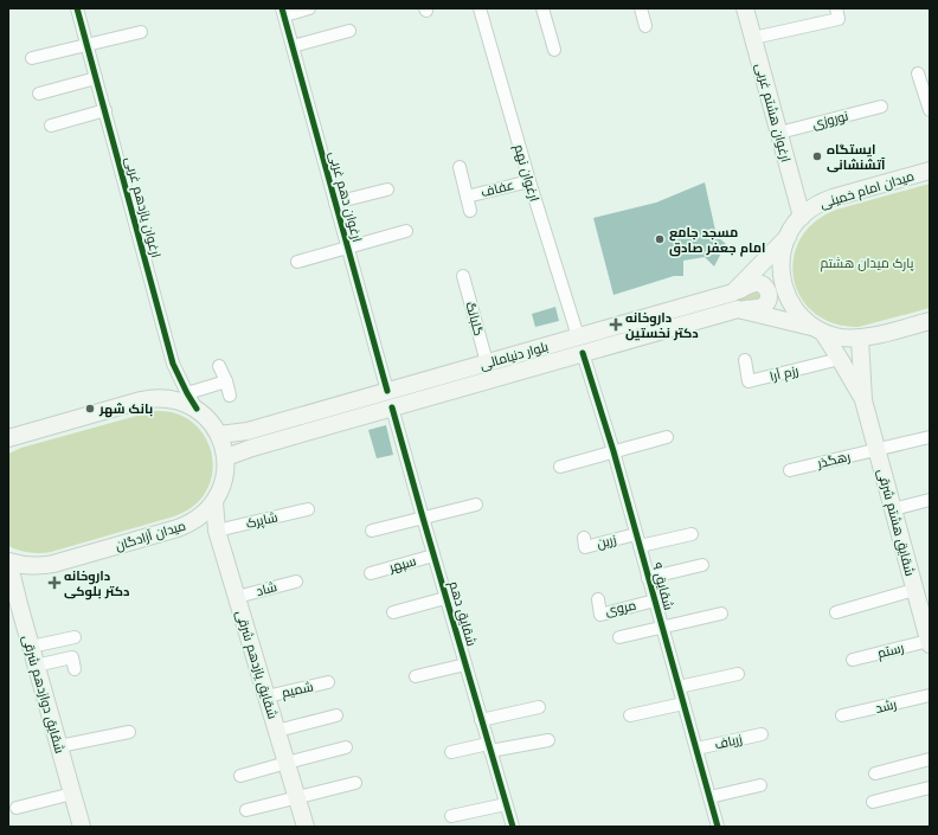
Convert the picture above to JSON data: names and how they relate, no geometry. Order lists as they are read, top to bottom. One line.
{"streets":{"main road":["ارغوان هشتم غربی","میدان امام خمینی","بلوار دنیامالی","شقایق هشتم شرقی","میدان آزادگان","شقایق یازدهم شرقی","شقایق دوازدهم شرقی"],"street":["نوروزی","ارغوان نهم","عفاف","ارغوان دهم غربی","ارغوان یازدهم غربی","گلبانگ","رزم آرا","رهگذر","شاپرک","زرین","سپهر","شقایق ۹","شاد","مروی","شقایق دهم","رستم","شمیم","رشد","زرباف"]},"crossings":[["ارغوان هشتم غربی","نوروزی"],["ارغوان هشتم غربی","میدان امام خمینی"],["ارغوان نهم","عفاف"],["ارغوان نهم","بلوار دنیامالی"],["میدان امام خمینی","بلوار دنیامالی"],["میدان امام خمینی","شقایق هشتم شرقی"],["ارغوان دهم غربی","بلوار دنیامالی"],["ارغوان یازدهم غربی","میدان آزادگان"],["گلبانگ","بلوار دنیامالی"],["بلوار دنیامالی","شقایق هشتم شرقی"],["بلوار دنیامالی","میدان آزادگان"],["بلوار دنیامالی","شقایق ۹"],["بلوار دنیامالی","شقایق دهم"],["رزم آرا","شقایق هشتم شرقی"],["رهگذر","شقایق هشتم شرقی"],["شاپرک","شقایق یازدهم شرقی"],["شقایق هشتم شرقی","رستم"],["میدان آزادگان","شقایق یازدهم شرقی"],["میدان آزادگان","شقایق دوازدهم شرقی"],["زرین","شقایق ۹"],["سپهر","شقایق دهم"],["شقایق ۹","مروی"],["شقایق ۹","زرباف"],["شاد","شقایق یازدهم شرقی"],["شقایق یازدهم شرقی","شمیم"]],"parks":["پارک میدان هشتم"],"places":{"other":["ایستگاه آتشنشانی","مسجد جامع امام جعفر صادق","بانک شهر"],"health":["داروخانه دکتر نخستین","داروخانه دکتر بلوکی"]}}
